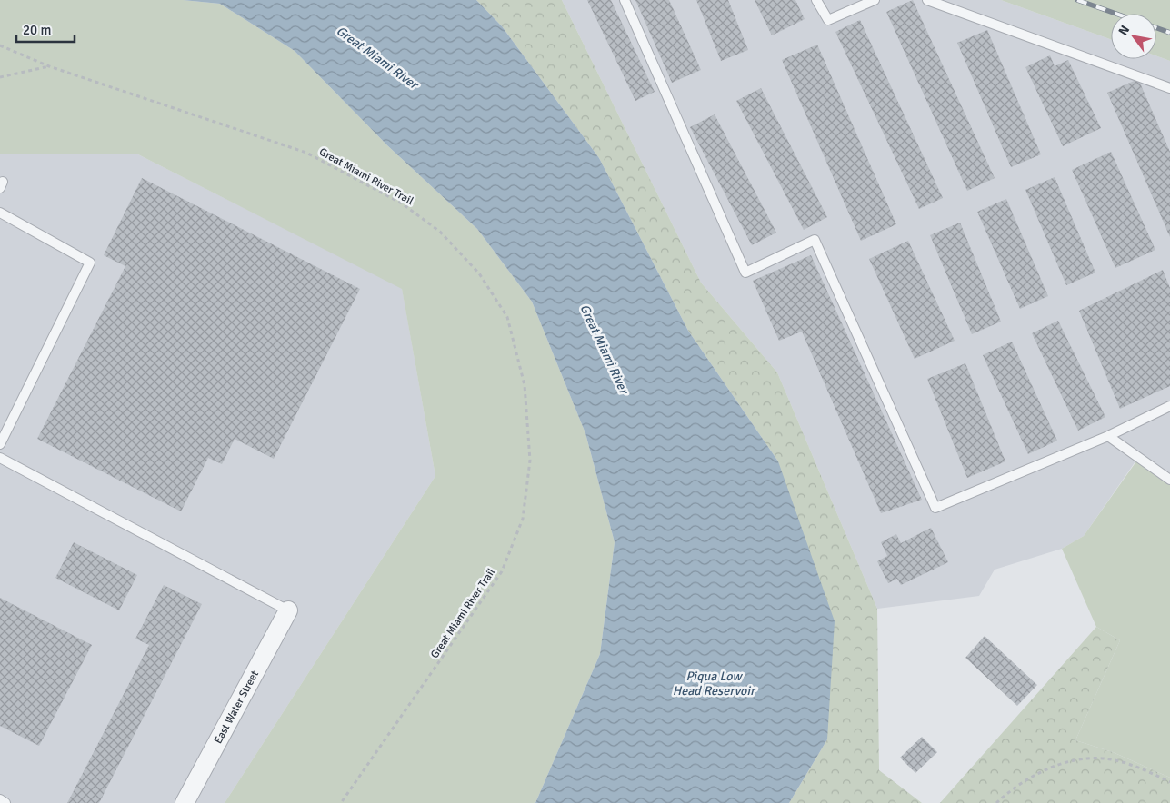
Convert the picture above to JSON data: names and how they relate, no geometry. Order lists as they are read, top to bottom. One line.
{"streets":{"street":["East Water Street"],"path":["Great Miami River Trail"]},"water":["Great Miami River","Piqua Low Head Reservoir"],"scale_bar":"20 m","north":"top left"}
